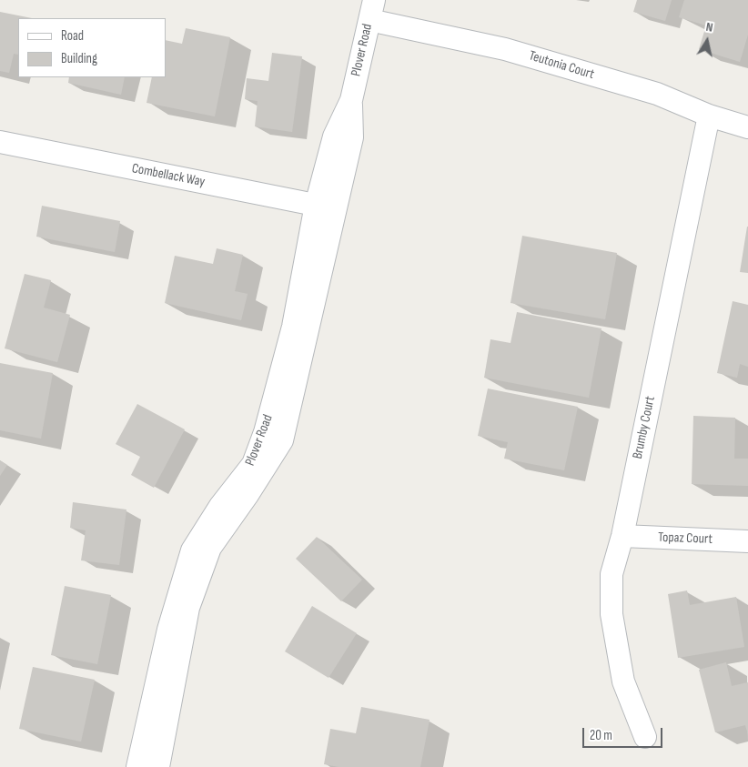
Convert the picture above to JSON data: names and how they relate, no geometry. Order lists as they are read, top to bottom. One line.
{"streets":{"street":["Plover Road","Teutonia Court","Combellack Way","Brumby Court","Topaz Court"]},"crossings":[["Plover Road","Teutonia Court"],["Plover Road","Combellack Way"],["Teutonia Court","Brumby Court"],["Brumby Court","Topaz Court"]],"legend":["Road","Building"],"scale_bar":"20 m","north":"top"}
